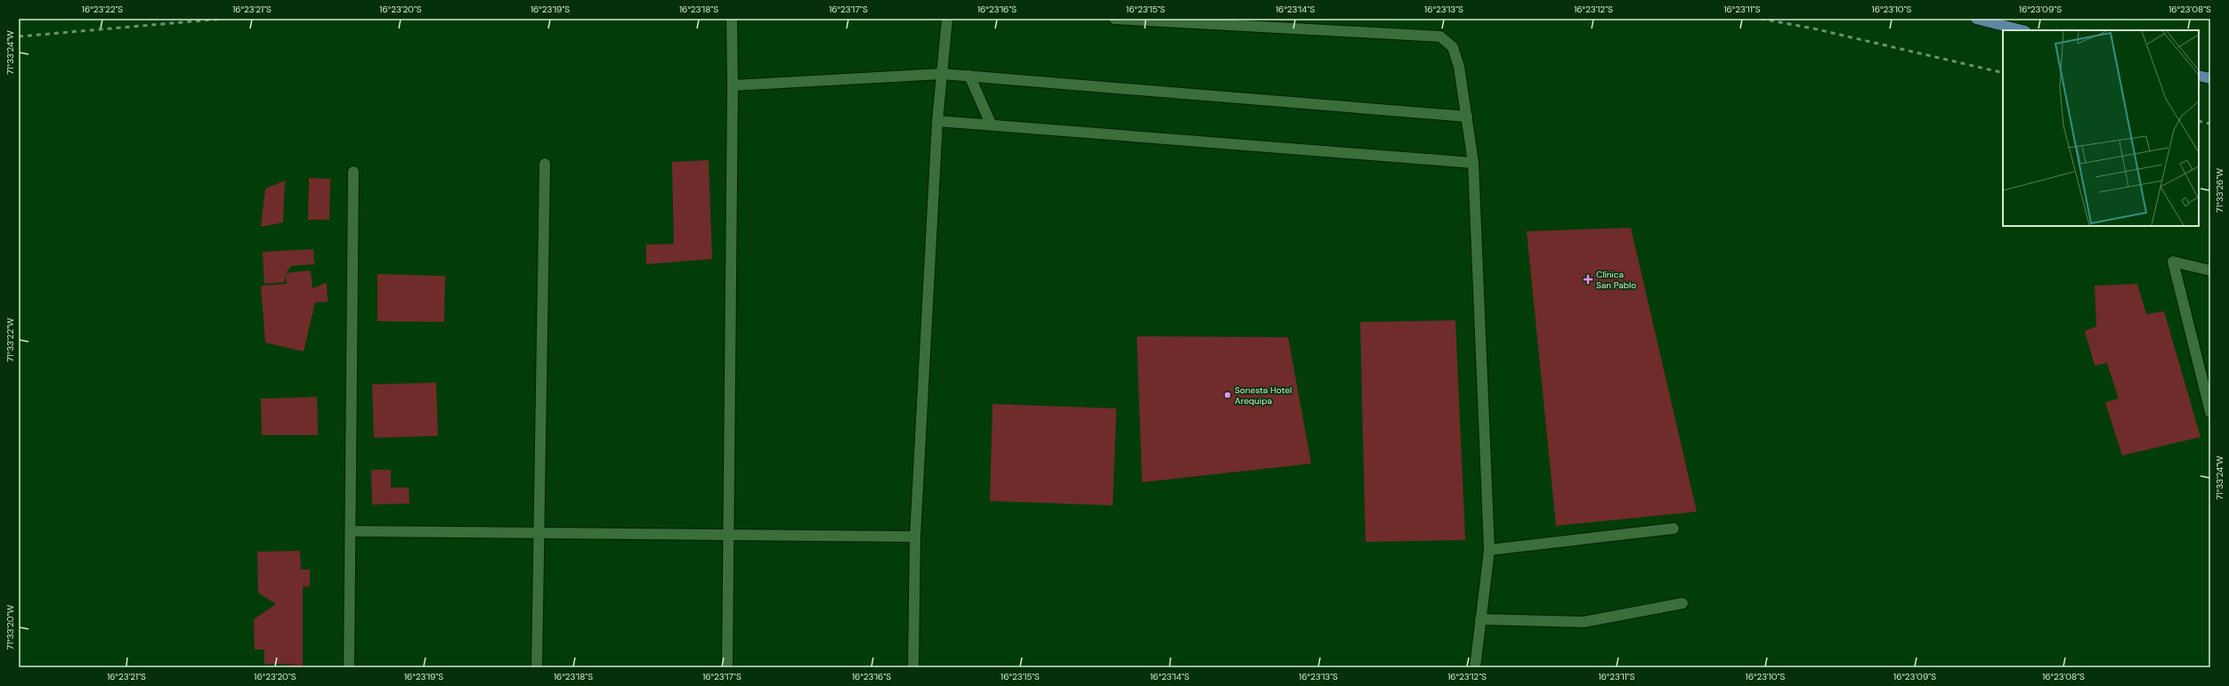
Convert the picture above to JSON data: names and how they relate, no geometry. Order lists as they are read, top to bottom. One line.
{"places":{"health":["Clínica San Pablo"],"other":["Sonesta Hotel Arequipa"]},"coordinates":["16°23'22\"S","16°23'21\"S","16°23'20\"S","16°23'19\"S","16°23'18\"S","16°23'17\"S","16°23'16\"S","16°23'15\"S","16°23'14\"S","16°23'13\"S","16°23'12\"S","16°23'11\"S","16°23'10\"S","16°23'09\"S","16°23'08\"S","71°33'24\"W","71°33'26\"W","71°33'22\"W","71°33'20\"W"]}
